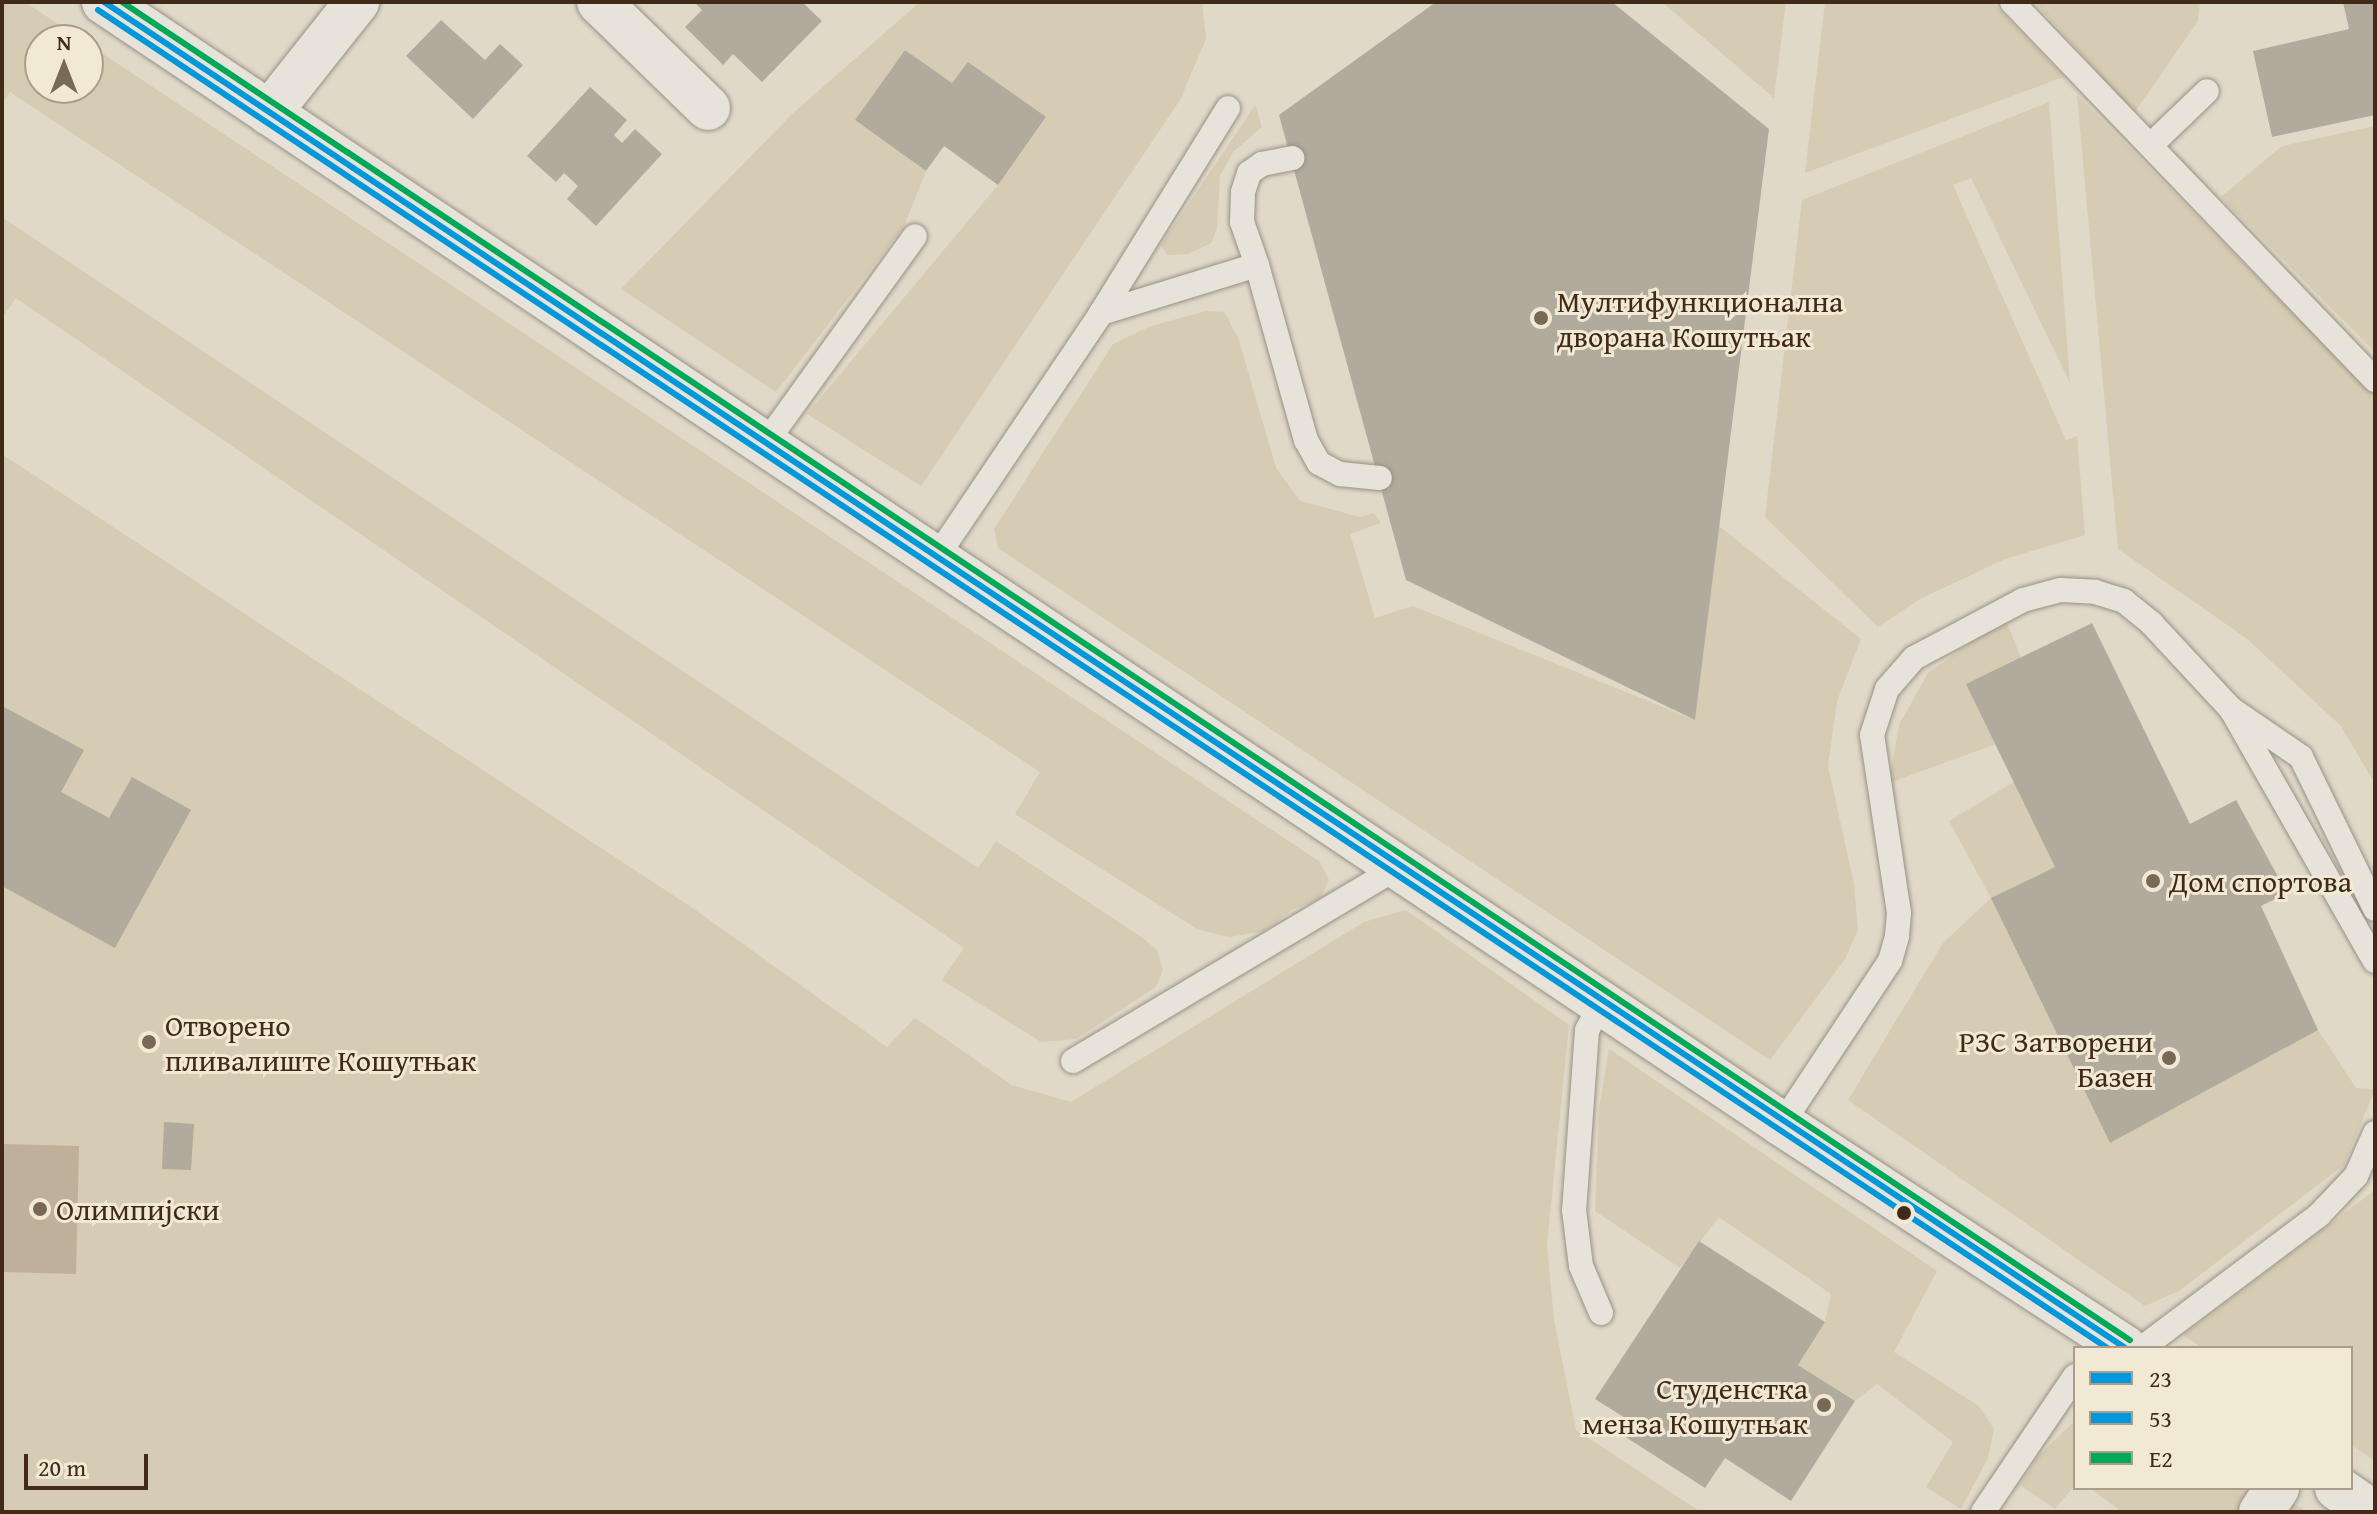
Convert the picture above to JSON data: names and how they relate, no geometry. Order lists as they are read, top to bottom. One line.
{"places":["Мултифункционална дворана Кошутњак","Дом спортова","Отворено пливалиште Кошутњак","РЗС Затворени Базен","Олимпијски","Студенстка менза Кошутњак"],"lines":["transit line 23","transit line E2","transit line 53"],"legend":["23","53","E2"],"scale_bar":"20 m","north":"top"}
